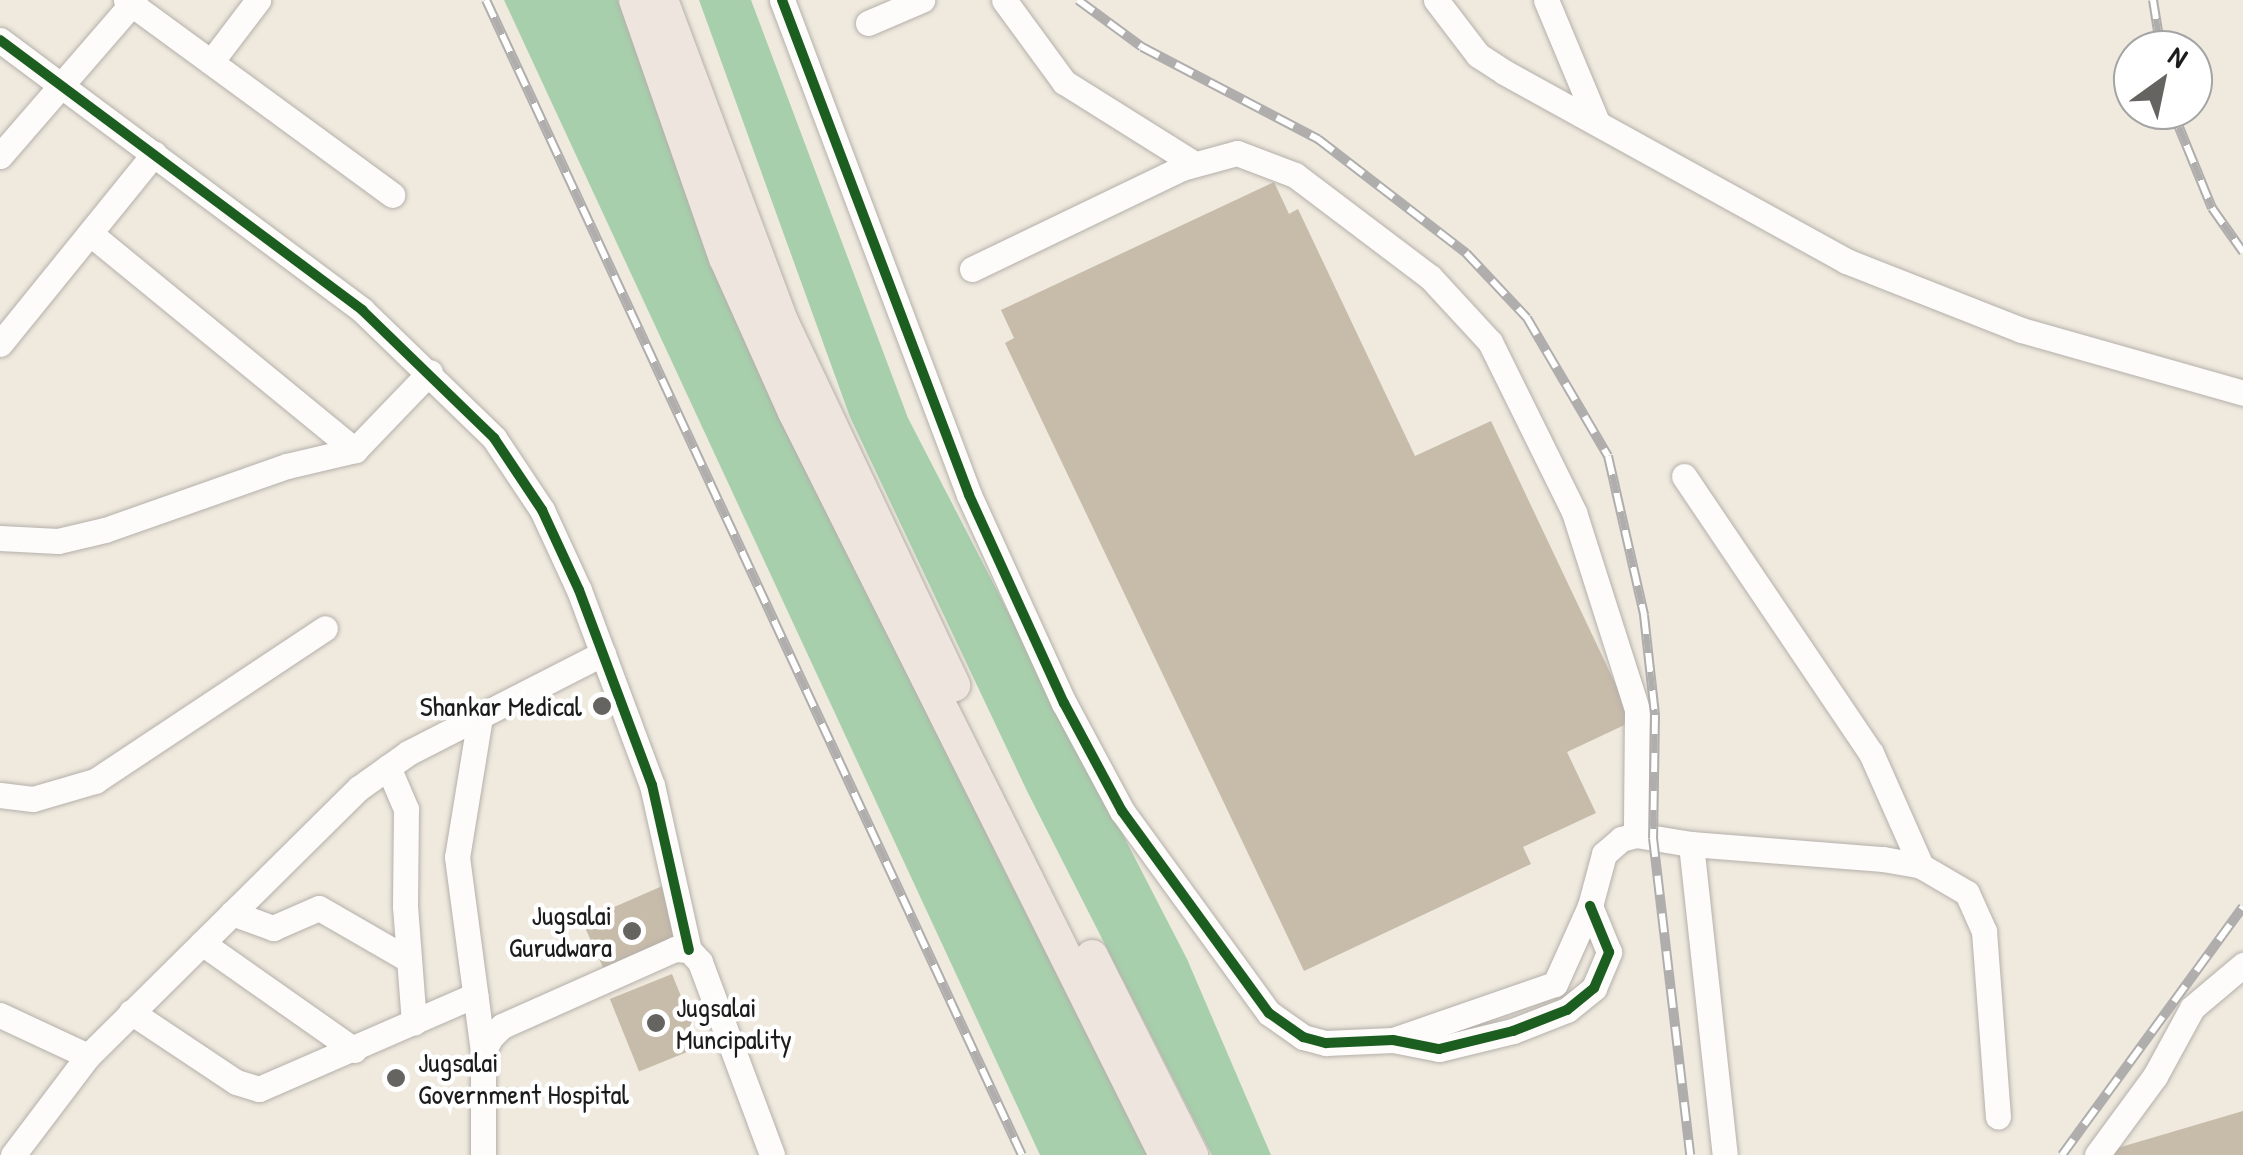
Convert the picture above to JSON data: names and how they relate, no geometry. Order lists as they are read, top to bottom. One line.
{"places":["Shankar Medical","Jugsalai Gurudwara","Jugsalai Muncipality","Jugsalai Government Hospital"],"north":"top right"}
